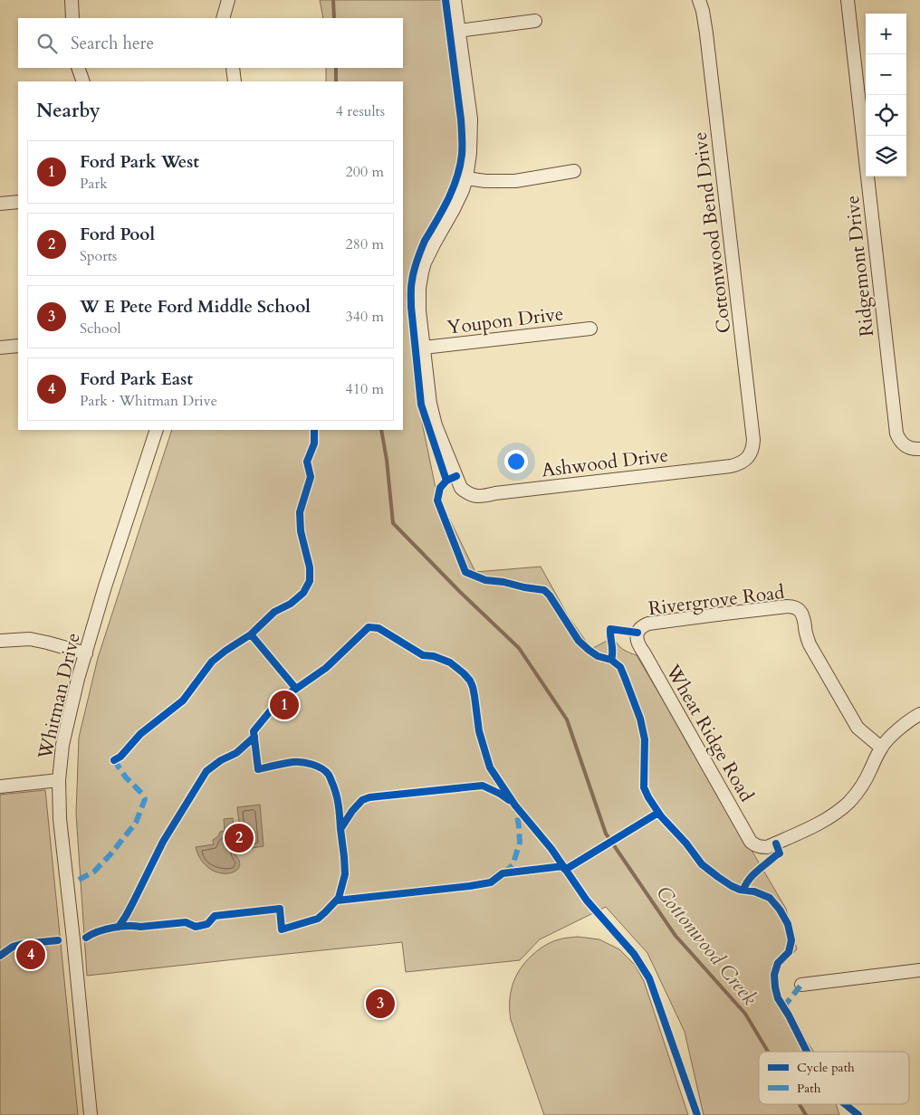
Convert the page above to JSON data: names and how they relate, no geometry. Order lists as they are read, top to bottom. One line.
{"streets":{"street":["Cottonwood Bend Drive","Ridgemont Drive","Youpon Drive","Ashwood Drive","Rivergrove Road","Whitman Drive","Wheat Ridge Road"]},"crossings":[["Cottonwood Bend Drive","Ashwood Drive"],["Youpon Drive","Ashwood Drive"],["Rivergrove Road","Wheat Ridge Road"]],"water":["Cottonwood Creek"],"legend":["Cycle path","Path"],"page":{"map_buttons":["+","−"],"search":"Search here","heading":["Nearby","4 results"],"list":[{"mark":"1","name":"Ford Park West","note":"Park","value":"200 m"},{"mark":"2","name":"Ford Pool","note":"Sports","value":"280 m"},{"mark":"3","name":"W E Pete Ford Middle School","note":"School","value":"340 m"},{"mark":"4","name":"Ford Park East","note":"Park · Whitman Drive","value":"410 m"}],"pins":["1","2","4","3"]}}
